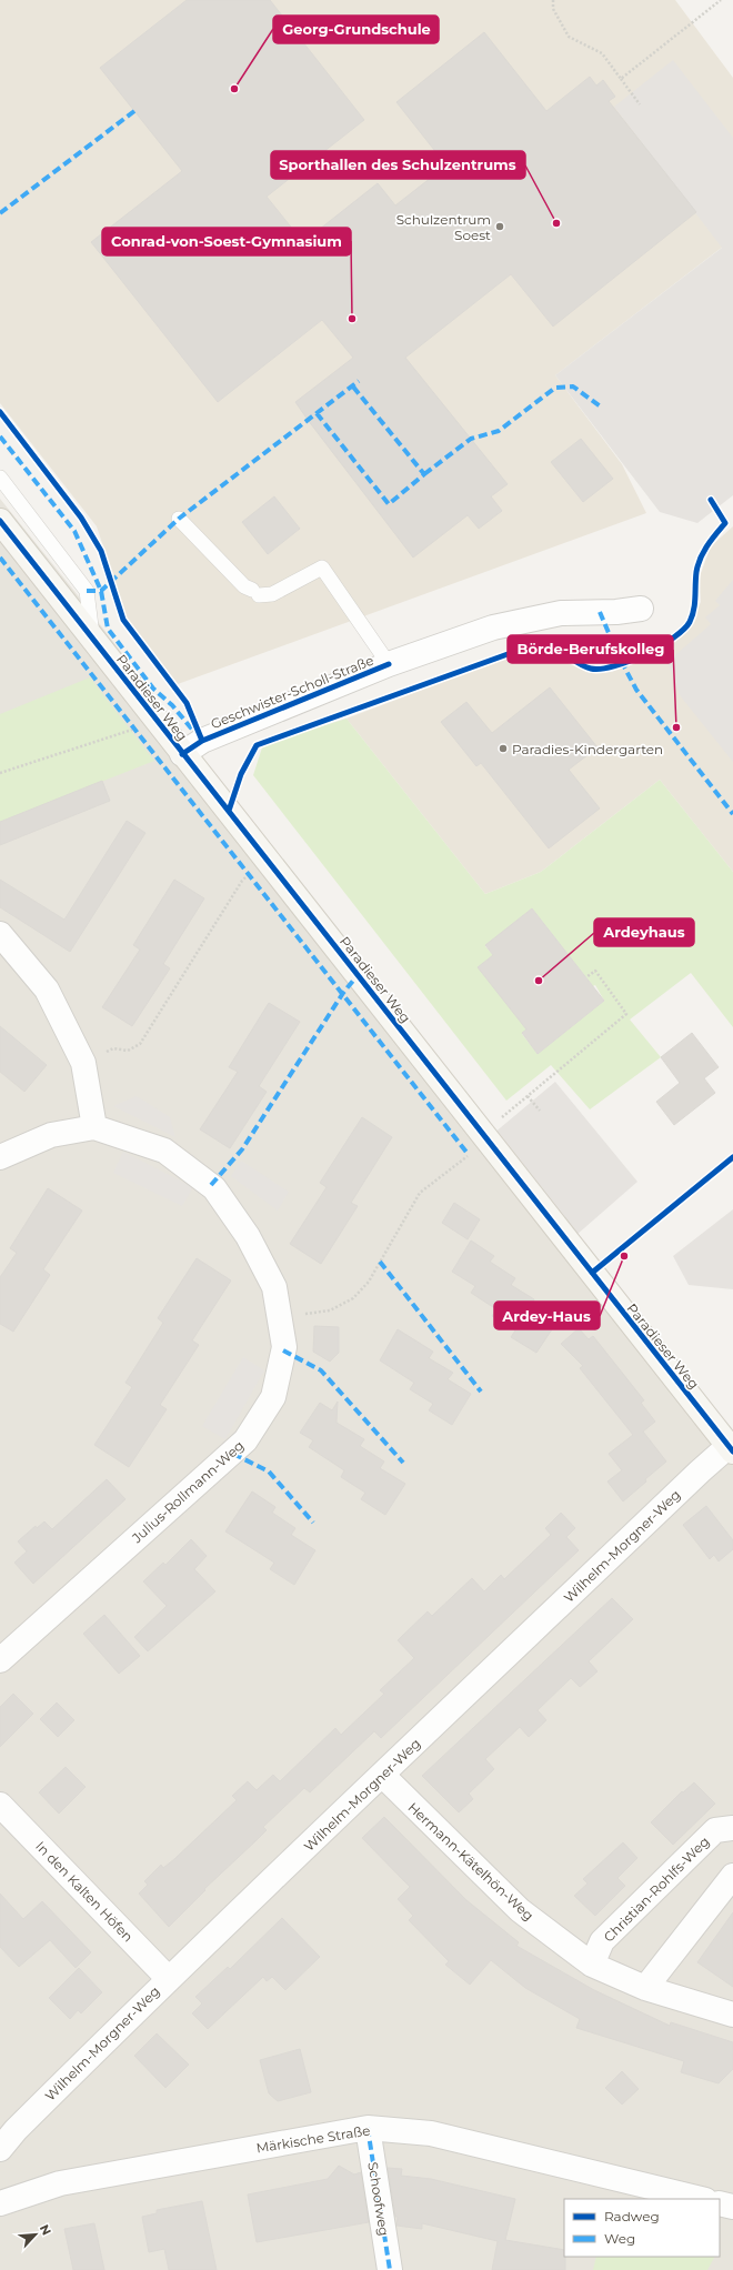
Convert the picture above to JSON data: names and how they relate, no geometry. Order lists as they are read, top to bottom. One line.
{"streets":{"street":["Geschwister-Scholl-Straße","Paradieser Weg","Julius-Rollmann-Weg","Wilhelm-Morgner-Weg","Hermann-Kätelhön-Weg","Christian-Rohlfs-Weg","In den Kalten Höfen","Märkische Straße","Schoofweg"]},"crossings":[["Geschwister-Scholl-Straße","Paradieser Weg"],["Paradieser Weg","Wilhelm-Morgner-Weg"],["Wilhelm-Morgner-Weg","Hermann-Kätelhön-Weg"],["Wilhelm-Morgner-Weg","In den Kalten Höfen"],["Hermann-Kätelhön-Weg","Christian-Rohlfs-Weg"],["Märkische Straße","Schoofweg"]],"places":["Georg-Grundschule","Sporthallen des Schulzentrums","Schulzentrum Soest","Conrad-von-Soest-Gymnasium","Börde-Berufskolleg","Paradies-Kindergarten","Ardeyhaus","Ardey-Haus"],"legend":["Radweg","Weg"],"north":"top right"}
